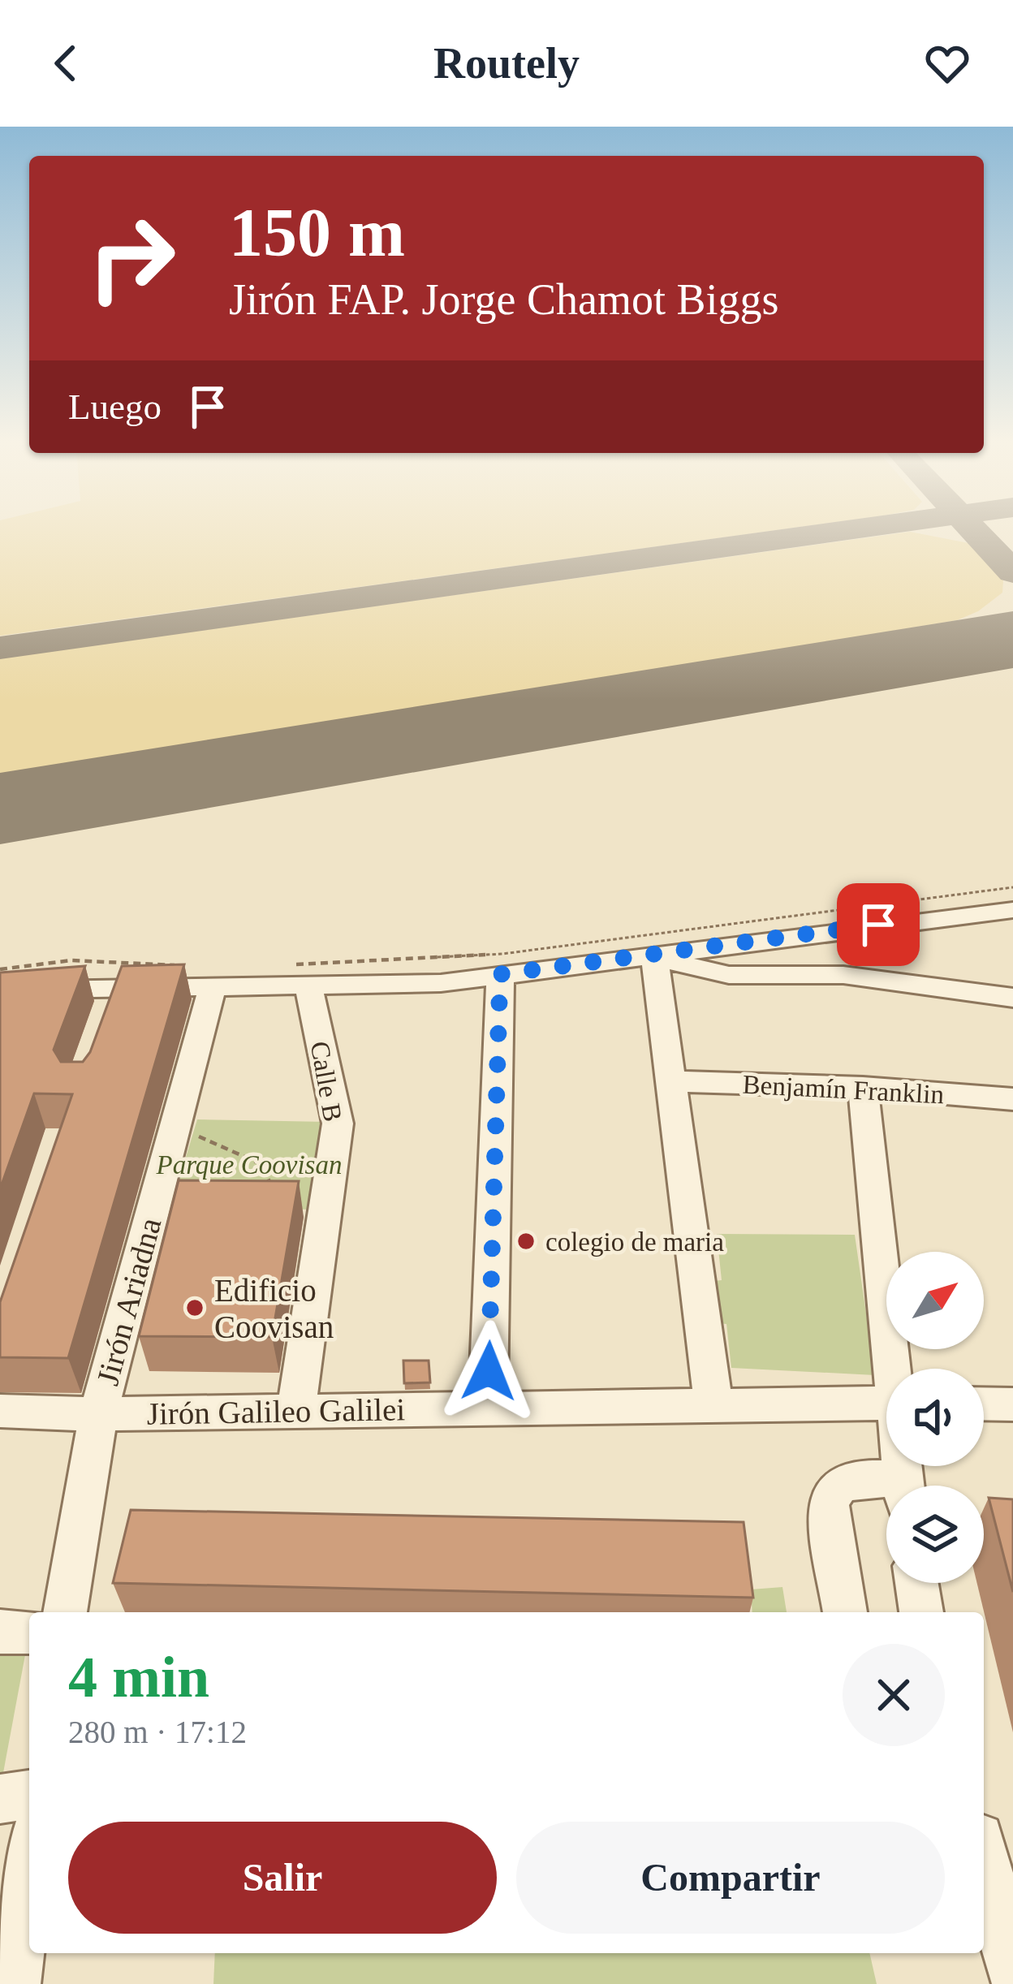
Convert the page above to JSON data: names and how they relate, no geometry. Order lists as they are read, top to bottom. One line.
{"streets":{"street":["Calle B","Benjamín Franklin","Jirón Ariadna","Jirón Galileo Galilei"]},"crossings":[["Calle B","Jirón Galileo Galilei"],["Jirón Ariadna","Jirón Galileo Galilei"]],"parks":["Parque Coovisan"],"places":["colegio de maria","Edificio Coovisan"],"north":"top right","page":{"header":"Routely","turn":["150 m","Jirón FAP. Jorge Chamot Biggs"],"then":"Luego","heading":["4 min","280 m · 17:12"],"buttons":["Salir","Compartir"]}}
